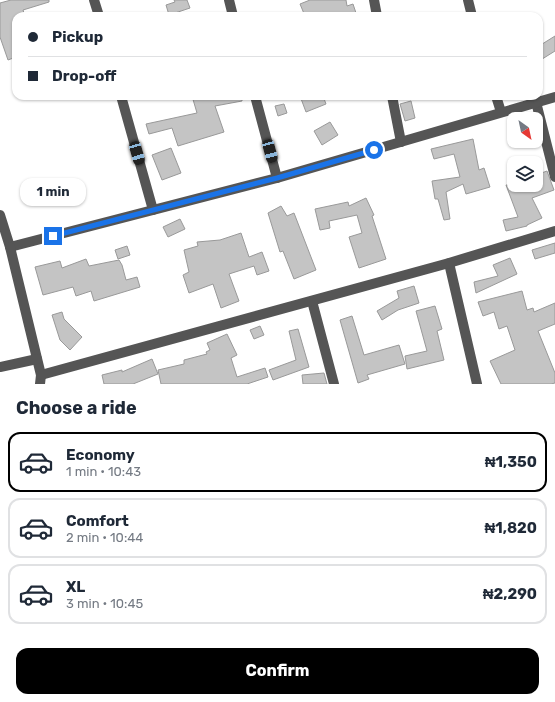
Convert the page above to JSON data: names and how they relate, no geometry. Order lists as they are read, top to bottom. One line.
{"north":"bottom right","page":{"banner":["Pickup","Drop-off"],"bubble":"1 min","heading":"Choose a ride","list":[{"name":"Economy","note":"1 min · 10:43","value":"₦1,350"},{"name":"Comfort","note":"2 min · 10:44","value":"₦1,820"},{"name":"XL","note":"3 min · 10:45","value":"₦2,290"}],"buttons":"Confirm"}}
